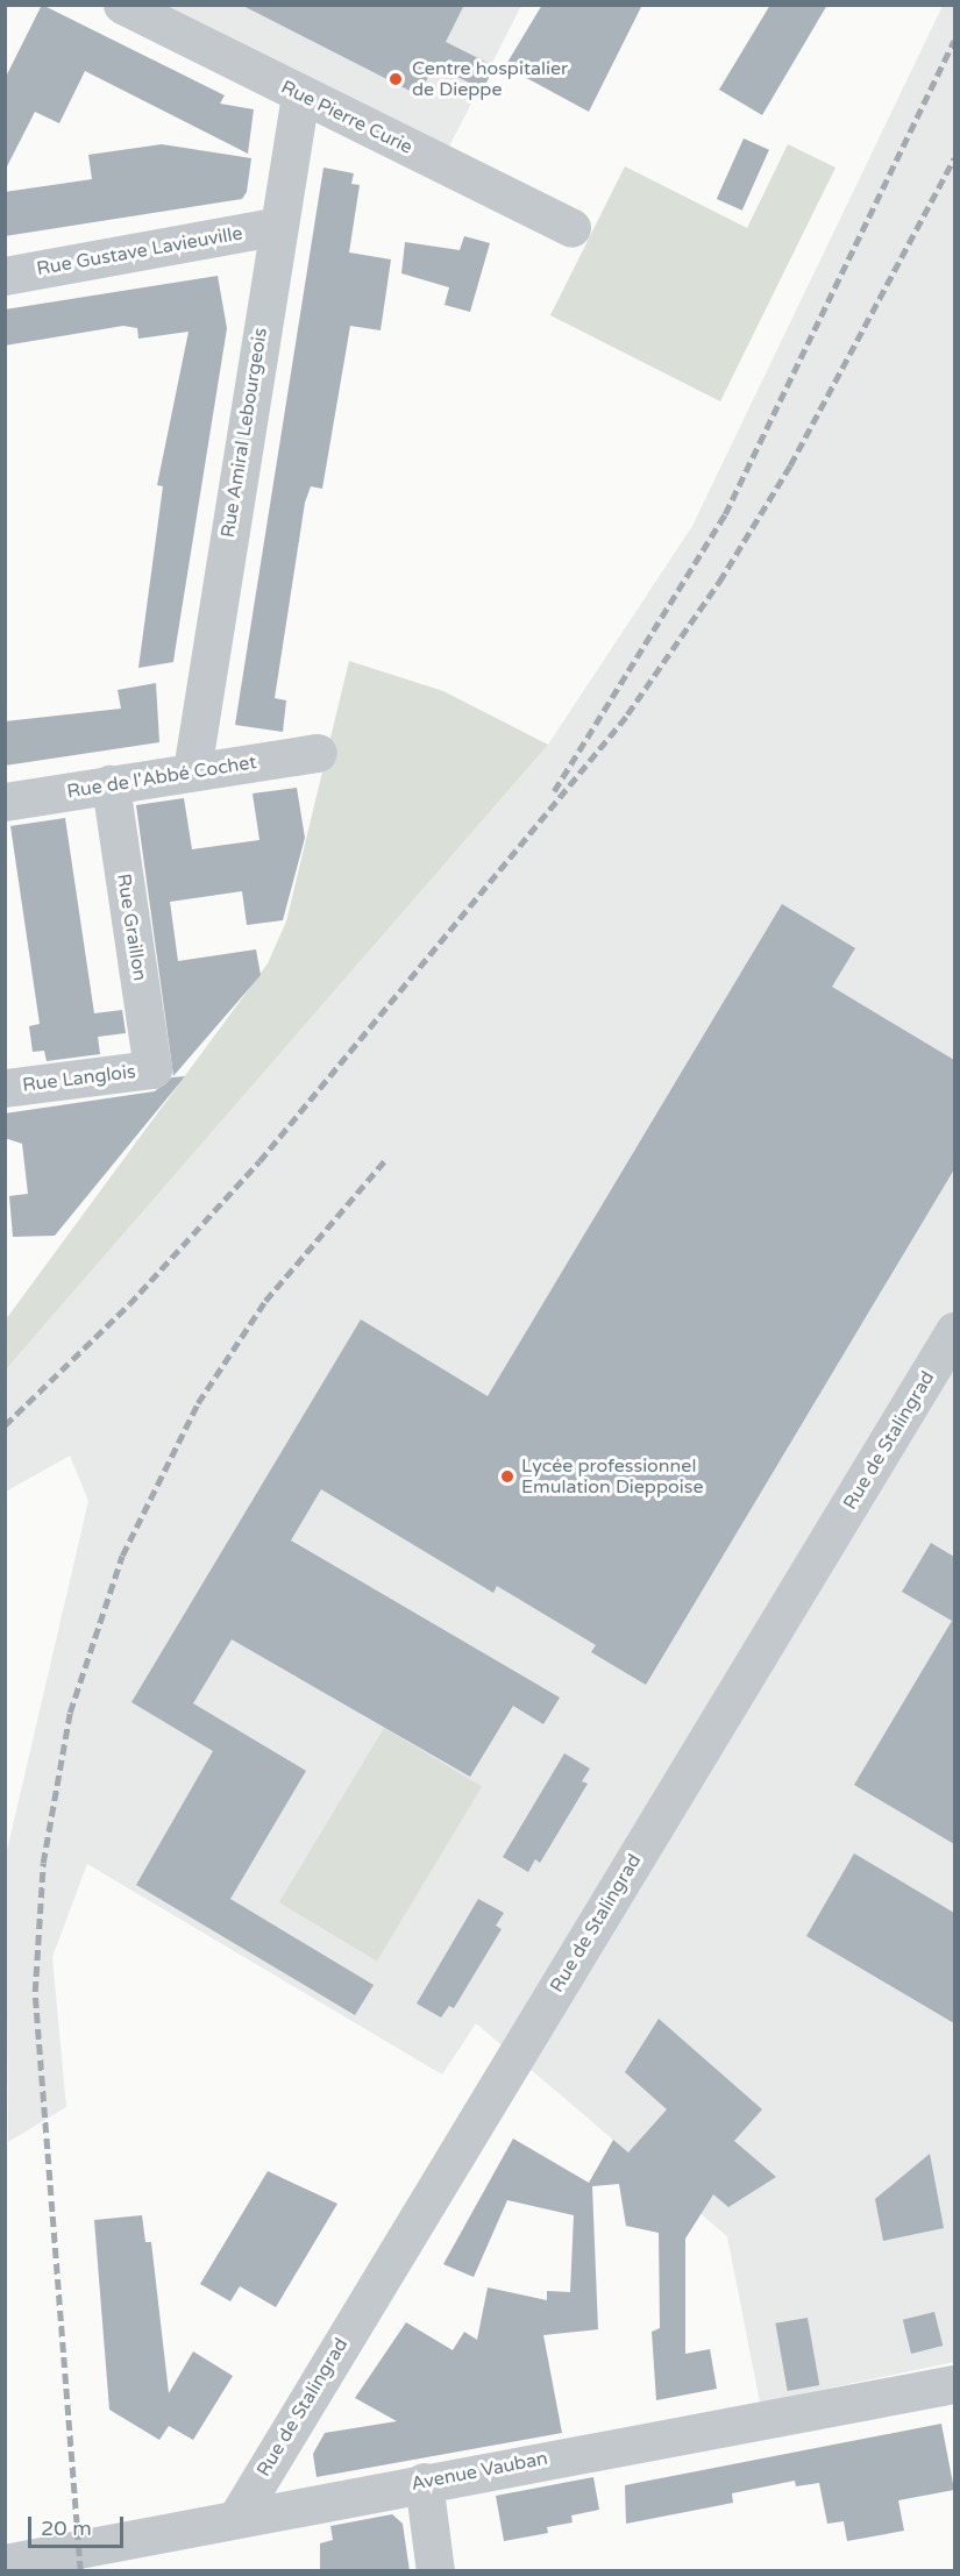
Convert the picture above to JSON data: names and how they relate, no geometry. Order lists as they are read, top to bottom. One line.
{"streets":{"street":["Rue Pierre Curie","Rue Gustave Lavieuville","Rue Amiral Lebourgeois","Rue de l'Abbé Cochet","Rue Graillon","Rue Langlois","Rue de Stalingrad","Avenue Vauban"]},"crossings":[["Rue Pierre Curie","Rue Amiral Lebourgeois"],["Rue Gustave Lavieuville","Rue Amiral Lebourgeois"],["Rue Amiral Lebourgeois","Rue de l'Abbé Cochet"],["Rue de l'Abbé Cochet","Rue Graillon"],["Rue Graillon","Rue Langlois"],["Rue de Stalingrad","Avenue Vauban"]],"places":["Centre hospitalier de Dieppe","Lycée professionnel Emulation Dieppoise"],"scale_bar":"20 m"}
